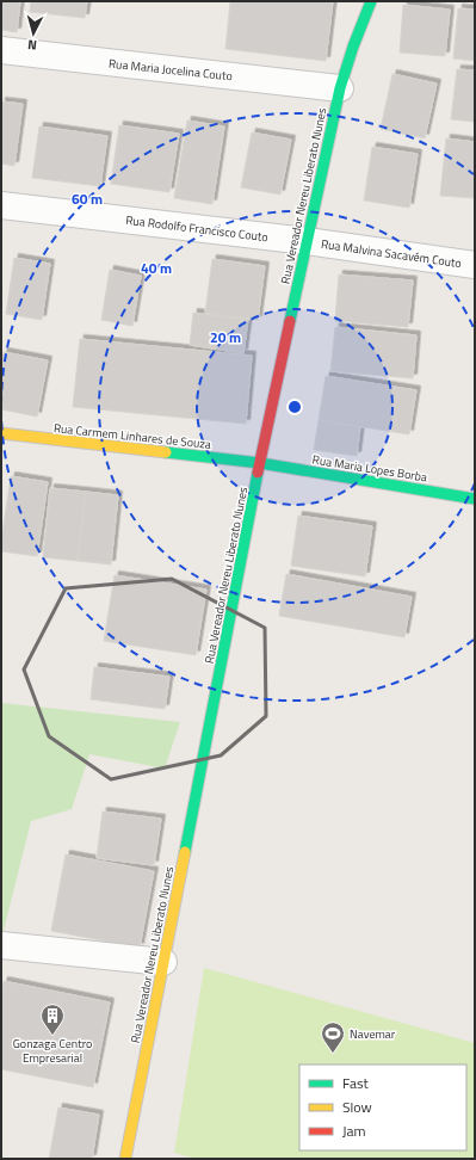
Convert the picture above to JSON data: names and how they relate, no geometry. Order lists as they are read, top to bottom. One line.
{"streets":{"main road":["Rua Vereador Nereu Liberato Nunes","Rua Carmem Linhares de Souza","Rua Maria Lopes Borba"],"street":["Rua Maria Jocelina Couto","Rua Rodolfo Francisco Couto","Rua Malvina Sacavém Couto"]},"crossings":[["Rua Maria Jocelina Couto","Rua Vereador Nereu Liberato Nunes"],["Rua Vereador Nereu Liberato Nunes","Rua Rodolfo Francisco Couto"],["Rua Vereador Nereu Liberato Nunes","Rua Malvina Sacavém Couto"],["Rua Vereador Nereu Liberato Nunes","Rua Carmem Linhares de Souza"],["Rua Vereador Nereu Liberato Nunes","Rua Maria Lopes Borba"],["Rua Rodolfo Francisco Couto","Rua Malvina Sacavém Couto"],["Rua Carmem Linhares de Souza","Rua Maria Lopes Borba"]],"places":{"building":["Gonzaga Centro Empresarial"],"sports":["Navemar"]},"legend":["Fast","Slow","Jam"],"north":"bottom","rings":["60 m","40 m","20 m"]}
